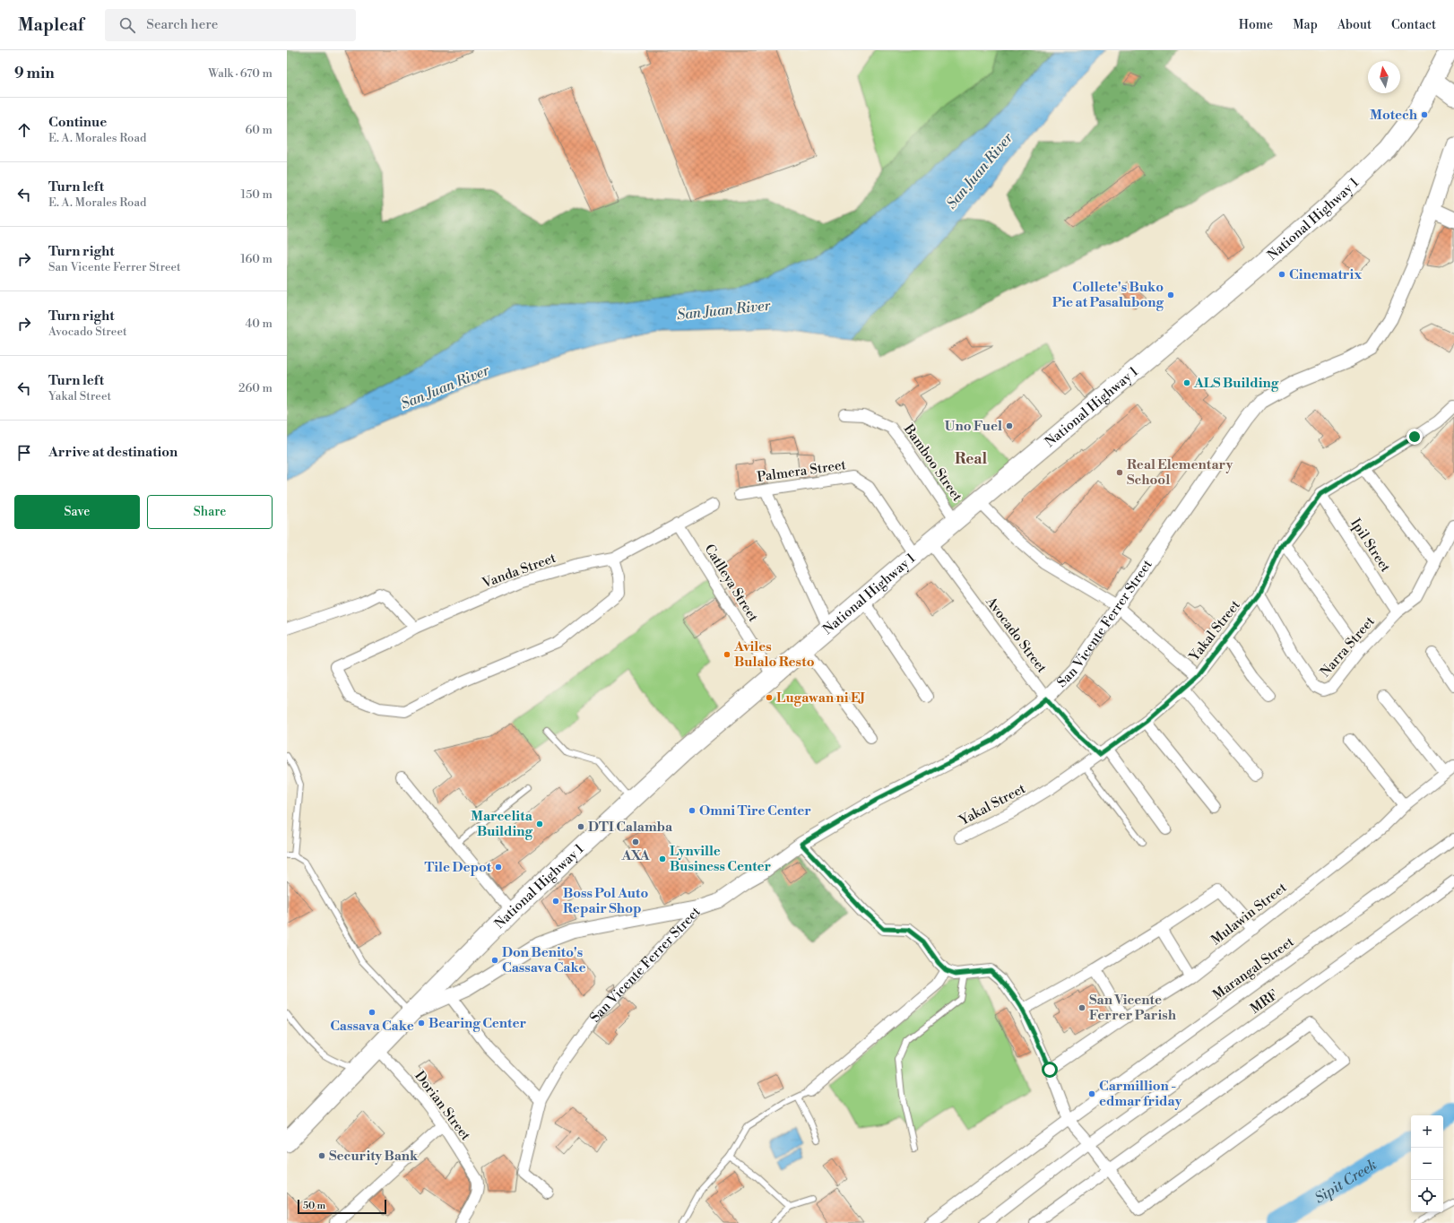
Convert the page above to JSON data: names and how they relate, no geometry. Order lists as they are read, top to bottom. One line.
{"streets":{"highway":["National Highway 1"],"street":["Bamboo Street","Palmera Street","Ipil Street","Vanda Street","Catlleya Street","San Vicente Ferrer Street","Yakal Street","Avocado Street","Narra Street","Mulawin Street","Marangal Street","MRF","Dorian Street"]},"crossings":[["National Highway 1","Bamboo Street"],["National Highway 1","Palmera Street"],["National Highway 1","Catlleya Street"],["National Highway 1","Avocado Street"],["National Highway 1","Dorian Street"],["Ipil Street","Yakal Street"],["Ipil Street","Narra Street"],["Vanda Street","Catlleya Street"],["San Vicente Ferrer Street","Avocado Street"],["Yakal Street","Avocado Street"],["Yakal Street","Narra Street"]],"districts":["Real"],"water":["San Juan River","Sipit Creek"],"places":["Motech","Cinematrix","Collete's Buko Pie at Pasalubong","ALS Building","Uno Fuel","Real Elementary School","Aviles Bulalo Resto","Lugawan ni EJ","Omni Tire Center","Marcelita Building","DTI Calamba","AXA","Lynville Business Center","Tile Depot","Boss Pol Auto Repair Shop","Don Benito's Cassava Cake","San Vicente Ferrer Parish","Cassava Cake","Bearing Center","Carmillion - edmar friday","Security Bank"],"scale_bar":"50 m","north":"top","page":{"header":"Mapleaf","search":"Search here","nav":["Home","Map","About","Contact"],"heading":["9 min","Walk · 670 m"],"list":[["Continue","E. A. Morales Road","60 m"],["Turn left","E. A. Morales Road","150 m"],["Turn right","San Vicente Ferrer Street","160 m"],["Turn right","Avocado Street","40 m"],["Turn left","Yakal Street","260 m"],"Arrive at destination"],"buttons":["Save","Share"],"map_buttons":["+","−"],"scale":"50 m"}}
